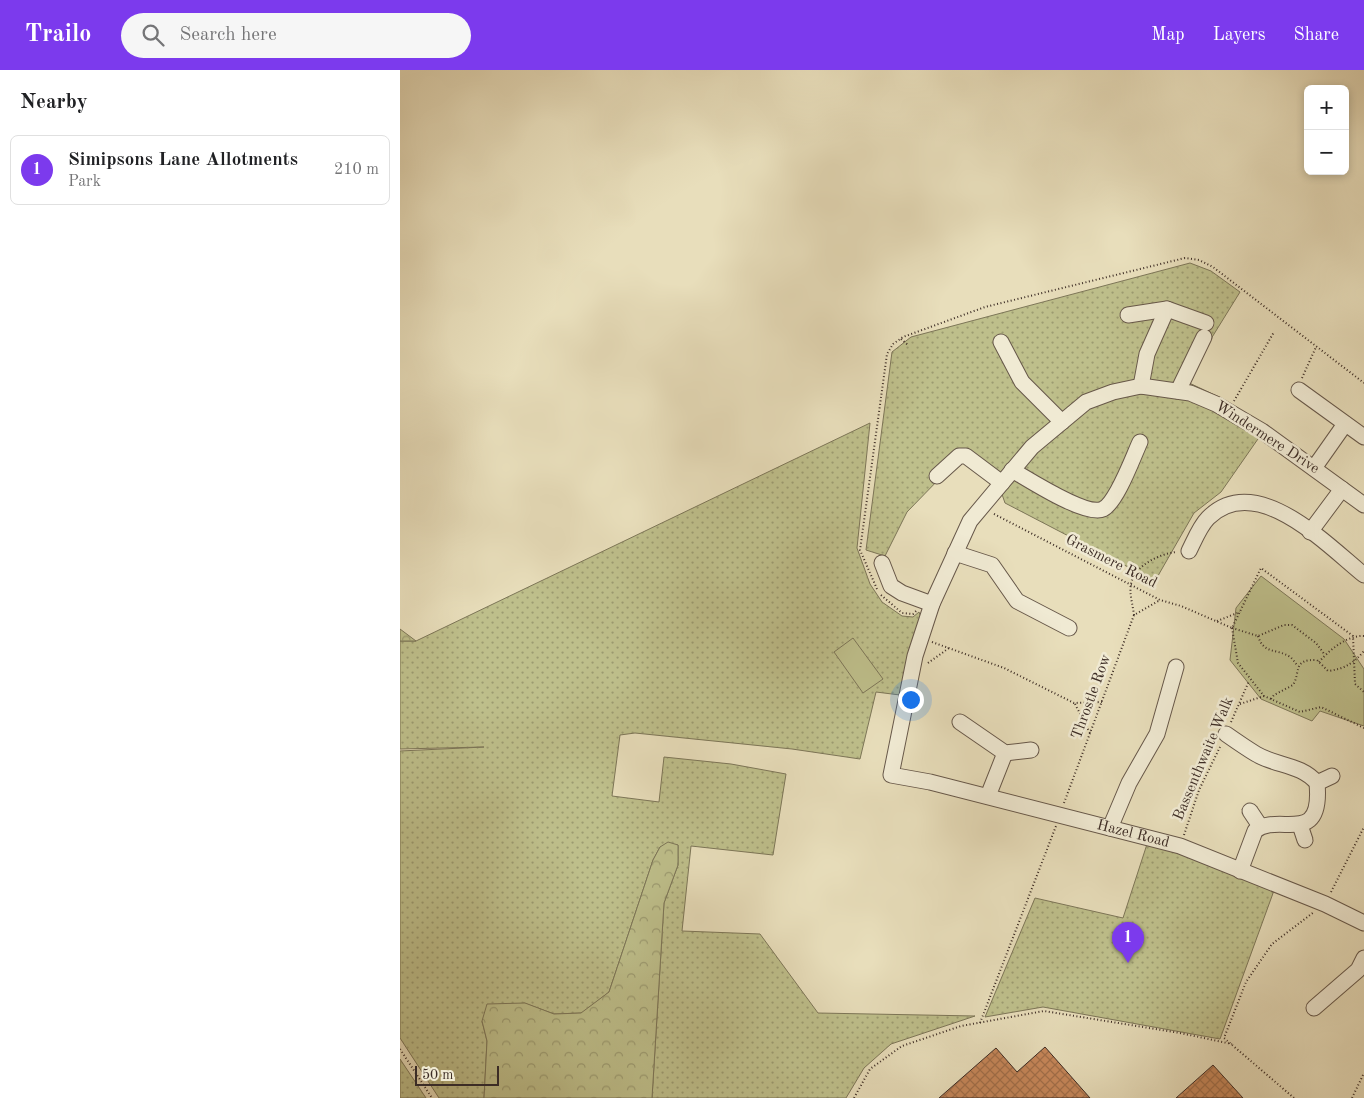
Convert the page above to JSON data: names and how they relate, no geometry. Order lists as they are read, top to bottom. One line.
{"streets":{"street":["Windermere Drive","Hazel Road"],"path":["Grasmere Road","Throstle Row","Bassenthwaite Walk"]},"crossings":[["Windermere Drive","Grasmere Road"],["Windermere Drive","Hazel Road"],["Throstle Row","Hazel Road"],["Bassenthwaite Walk","Hazel Road"]],"scale_bar":"50 m","page":{"header":"Trailo","search":"Search here","nav":["Map","Layers","Share"],"heading":"Nearby","map_buttons":["+","−"],"list":[{"mark":"1","name":"Simipsons Lane Allotments","note":"Park","value":"210 m"}],"pins":"1","scale":"50 m"}}
